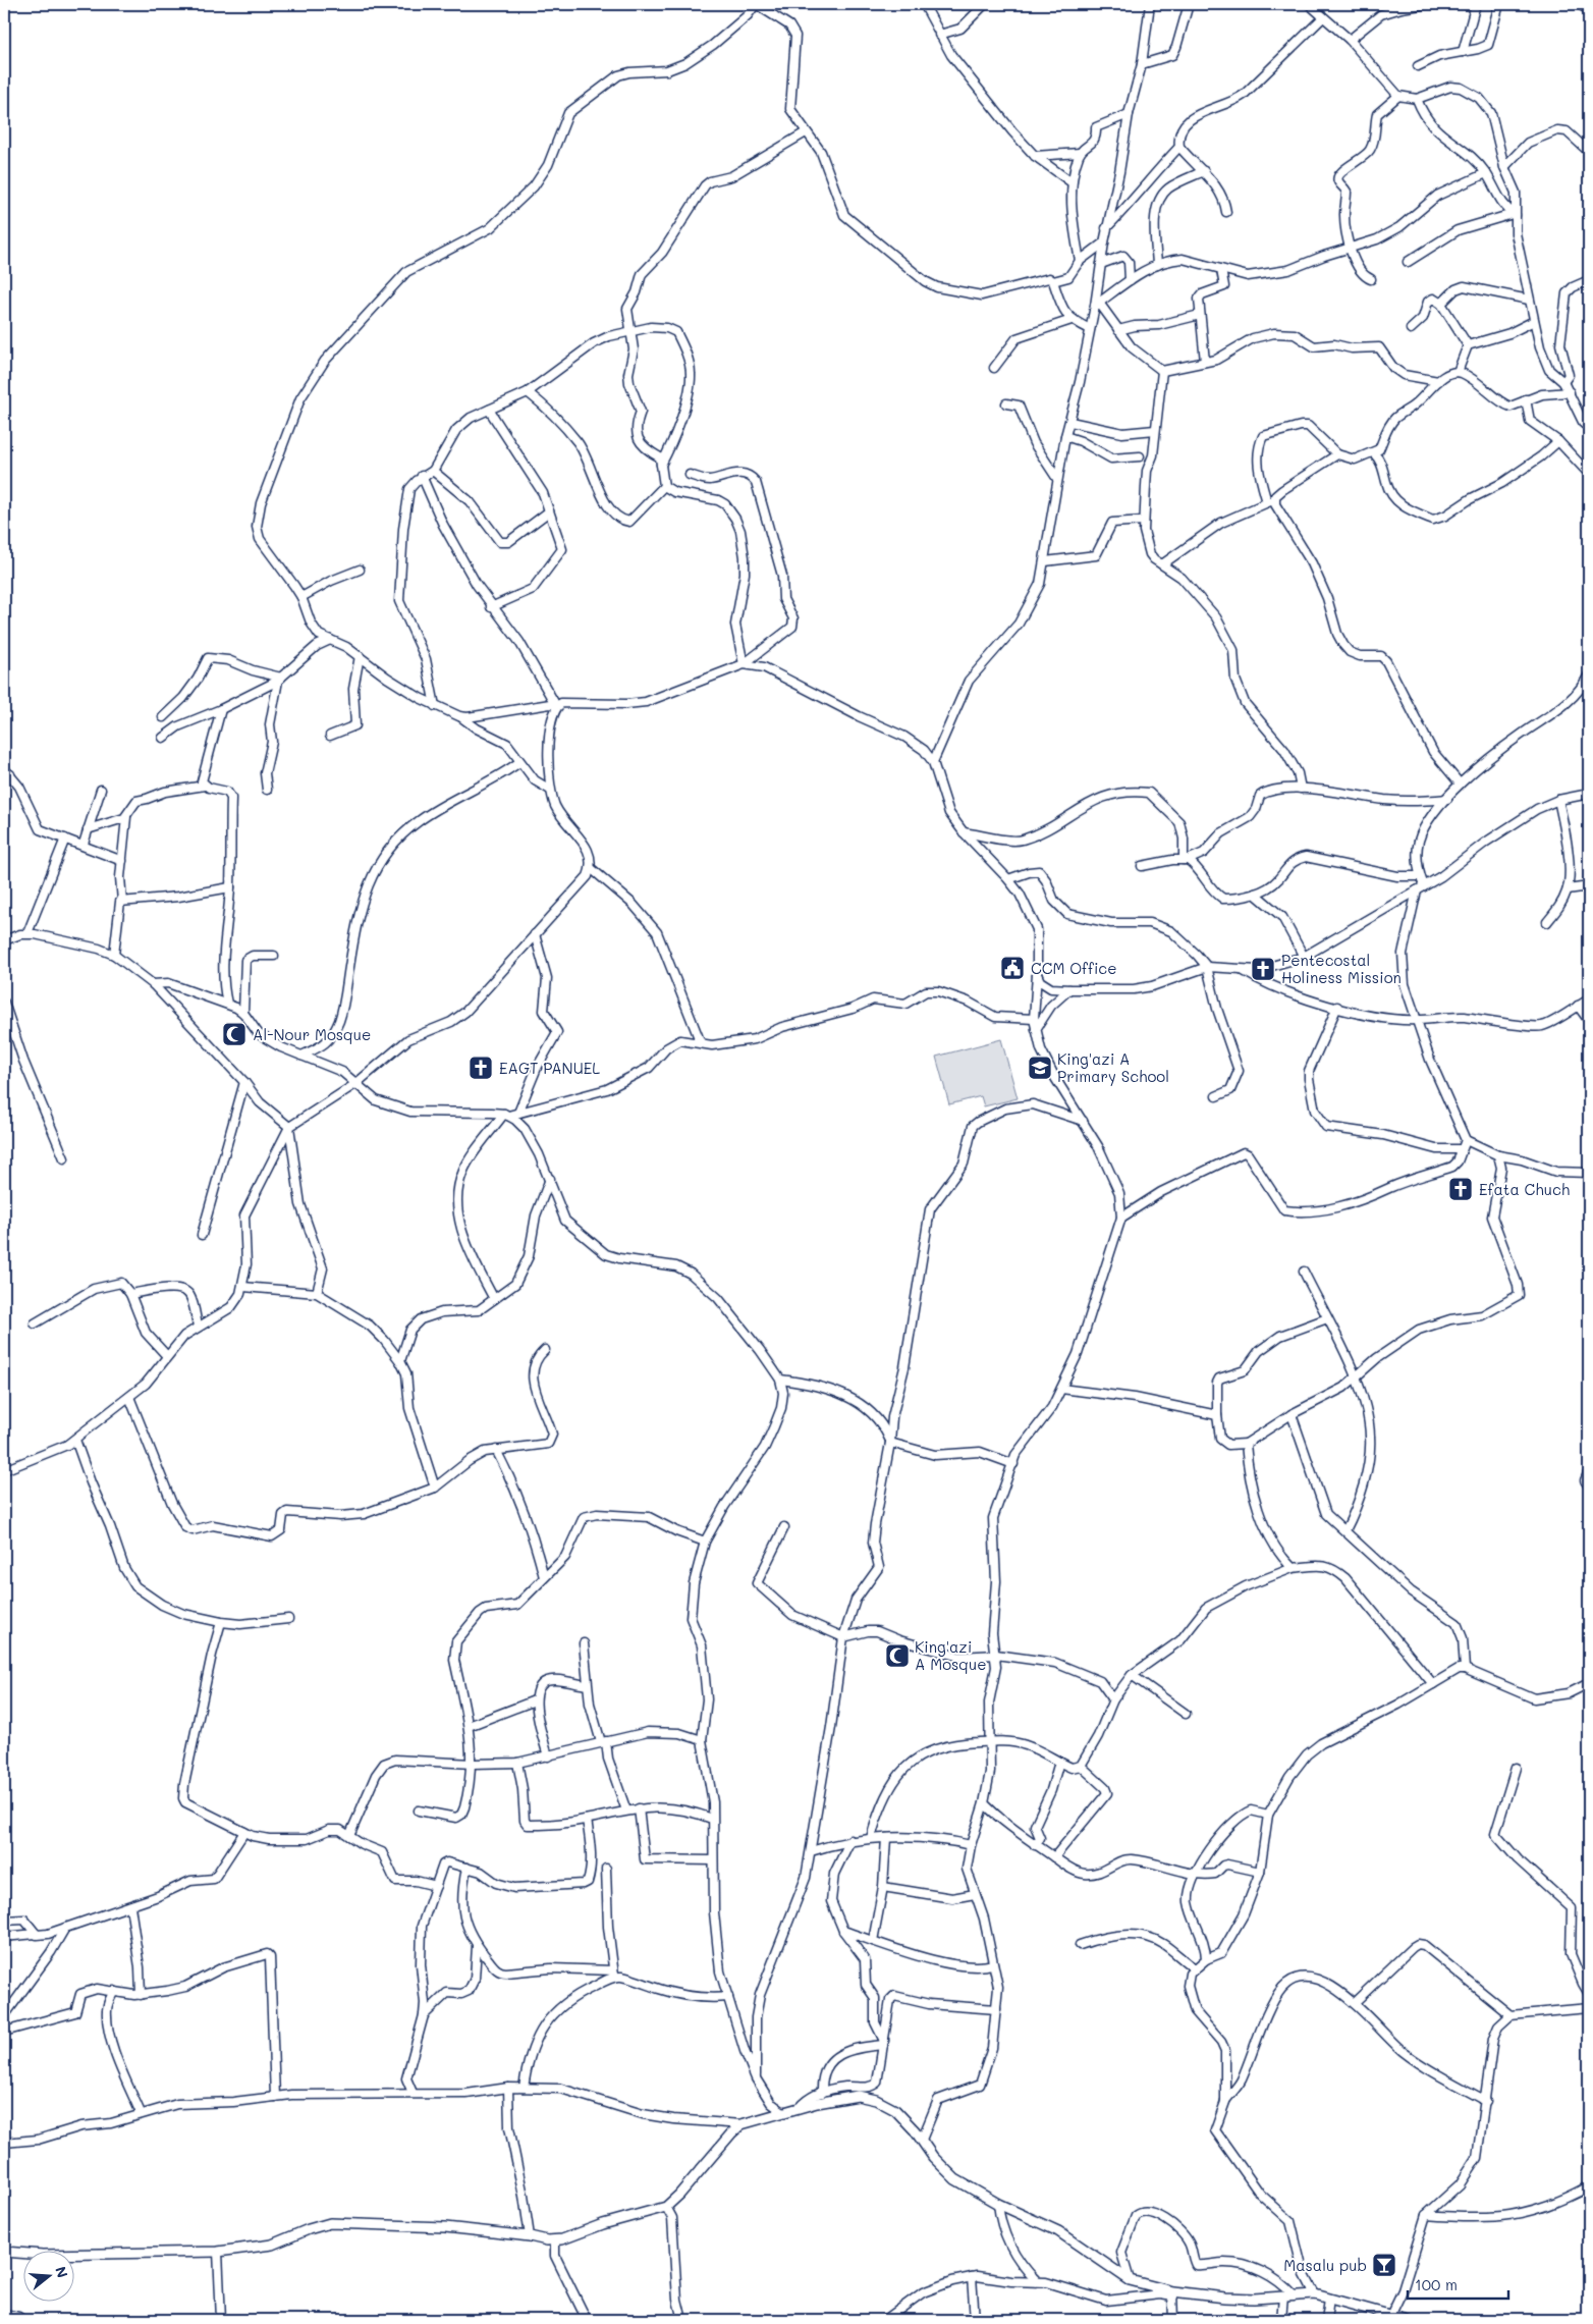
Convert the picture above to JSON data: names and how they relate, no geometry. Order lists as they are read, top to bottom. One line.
{"places":{"public building":["CCM Office"],"church":["Pentecostal Holiness Mission","EAGT PANUEL","Efata Chuch"],"mosque":["Al-Nour Mosque","King'azi A Mosque"],"school or university":["King'azi A Primary School"],"bar":["Masalu pub"]},"scale_bar":"100 m","north":"right"}
